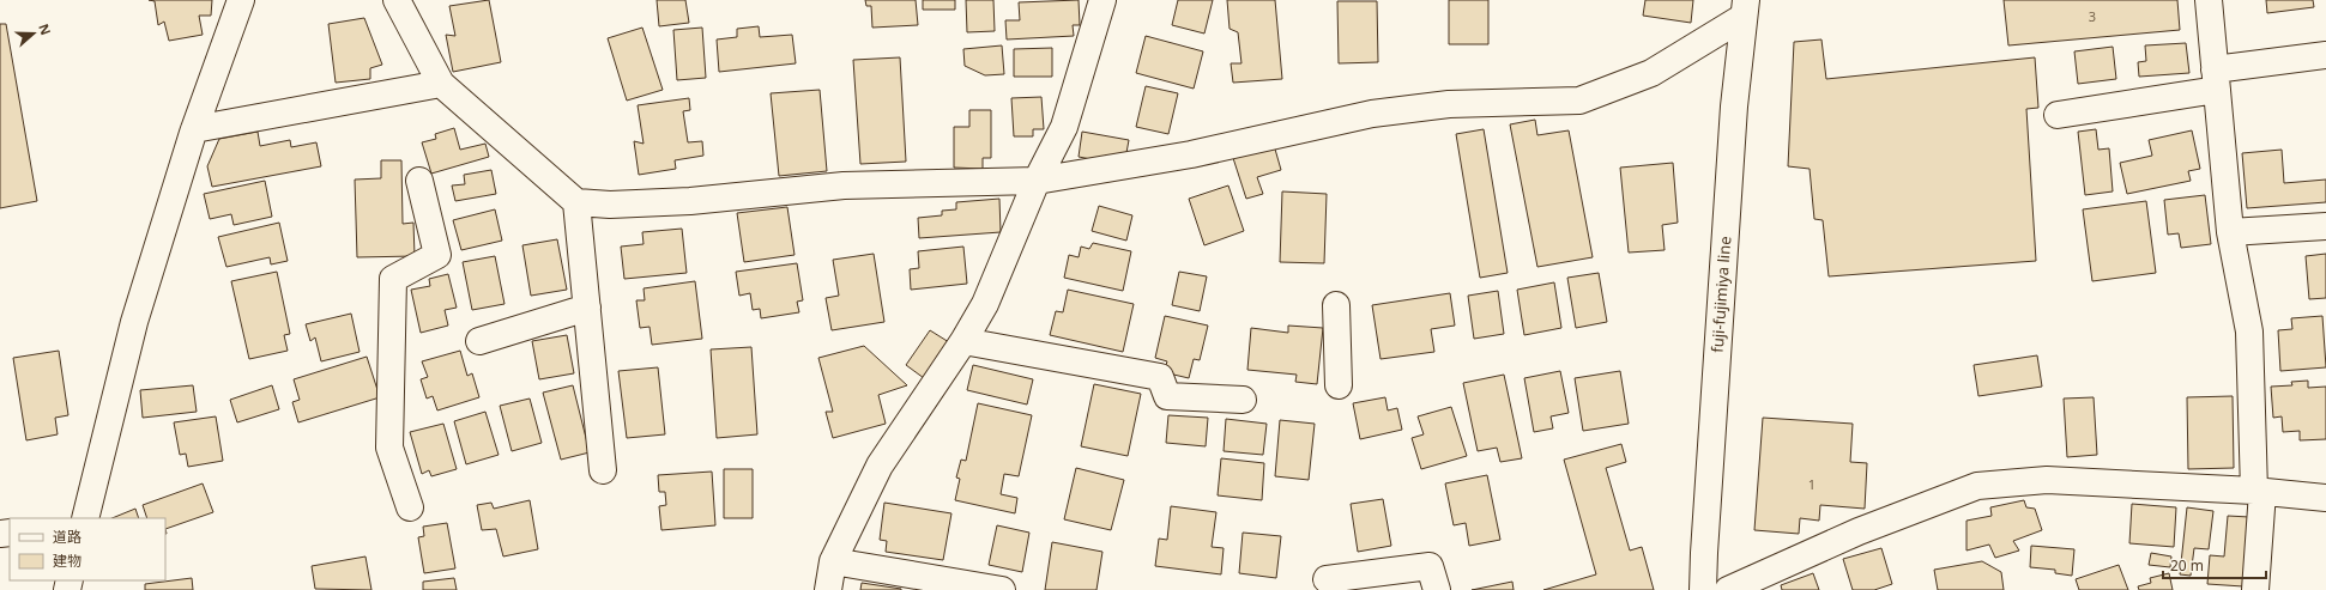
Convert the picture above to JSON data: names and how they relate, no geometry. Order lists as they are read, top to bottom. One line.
{"streets":{"street":["fuji-fujimiya line"]},"house_numbers":["3","1"],"legend":["道路","建物"],"scale_bar":"20 m","north":"right"}
